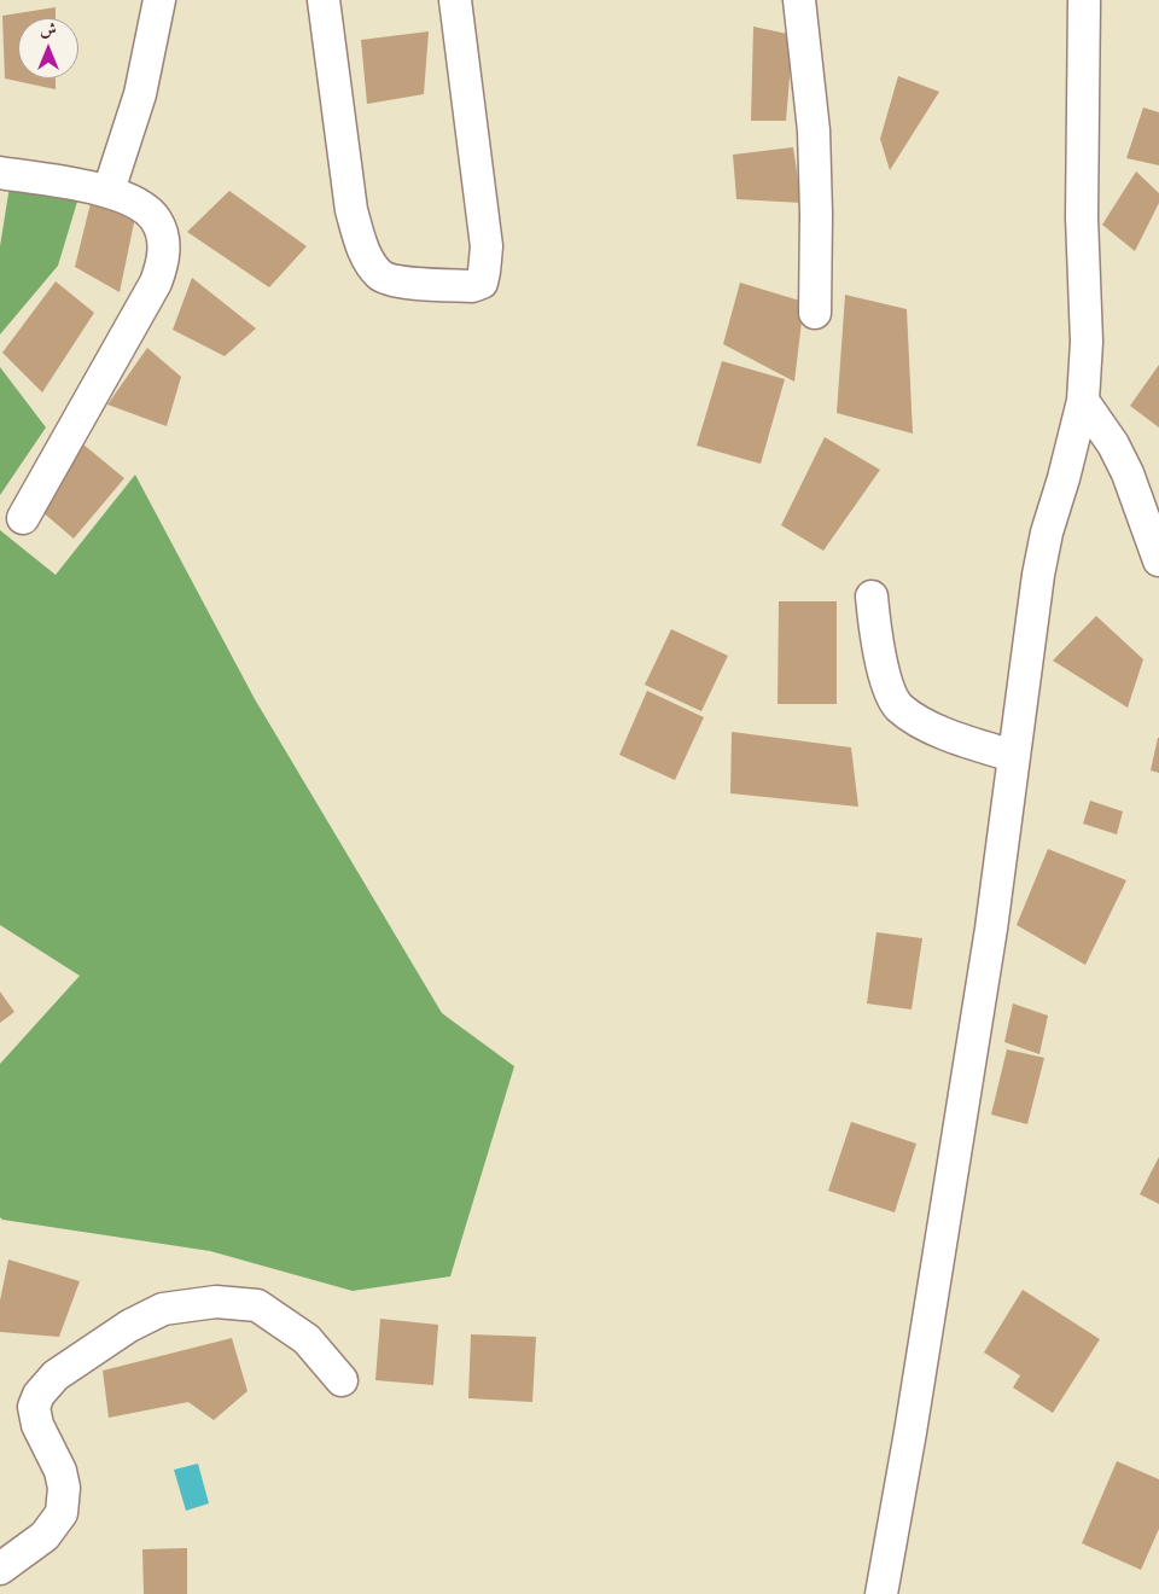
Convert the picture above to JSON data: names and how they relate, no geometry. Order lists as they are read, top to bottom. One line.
{"north":"top"}
